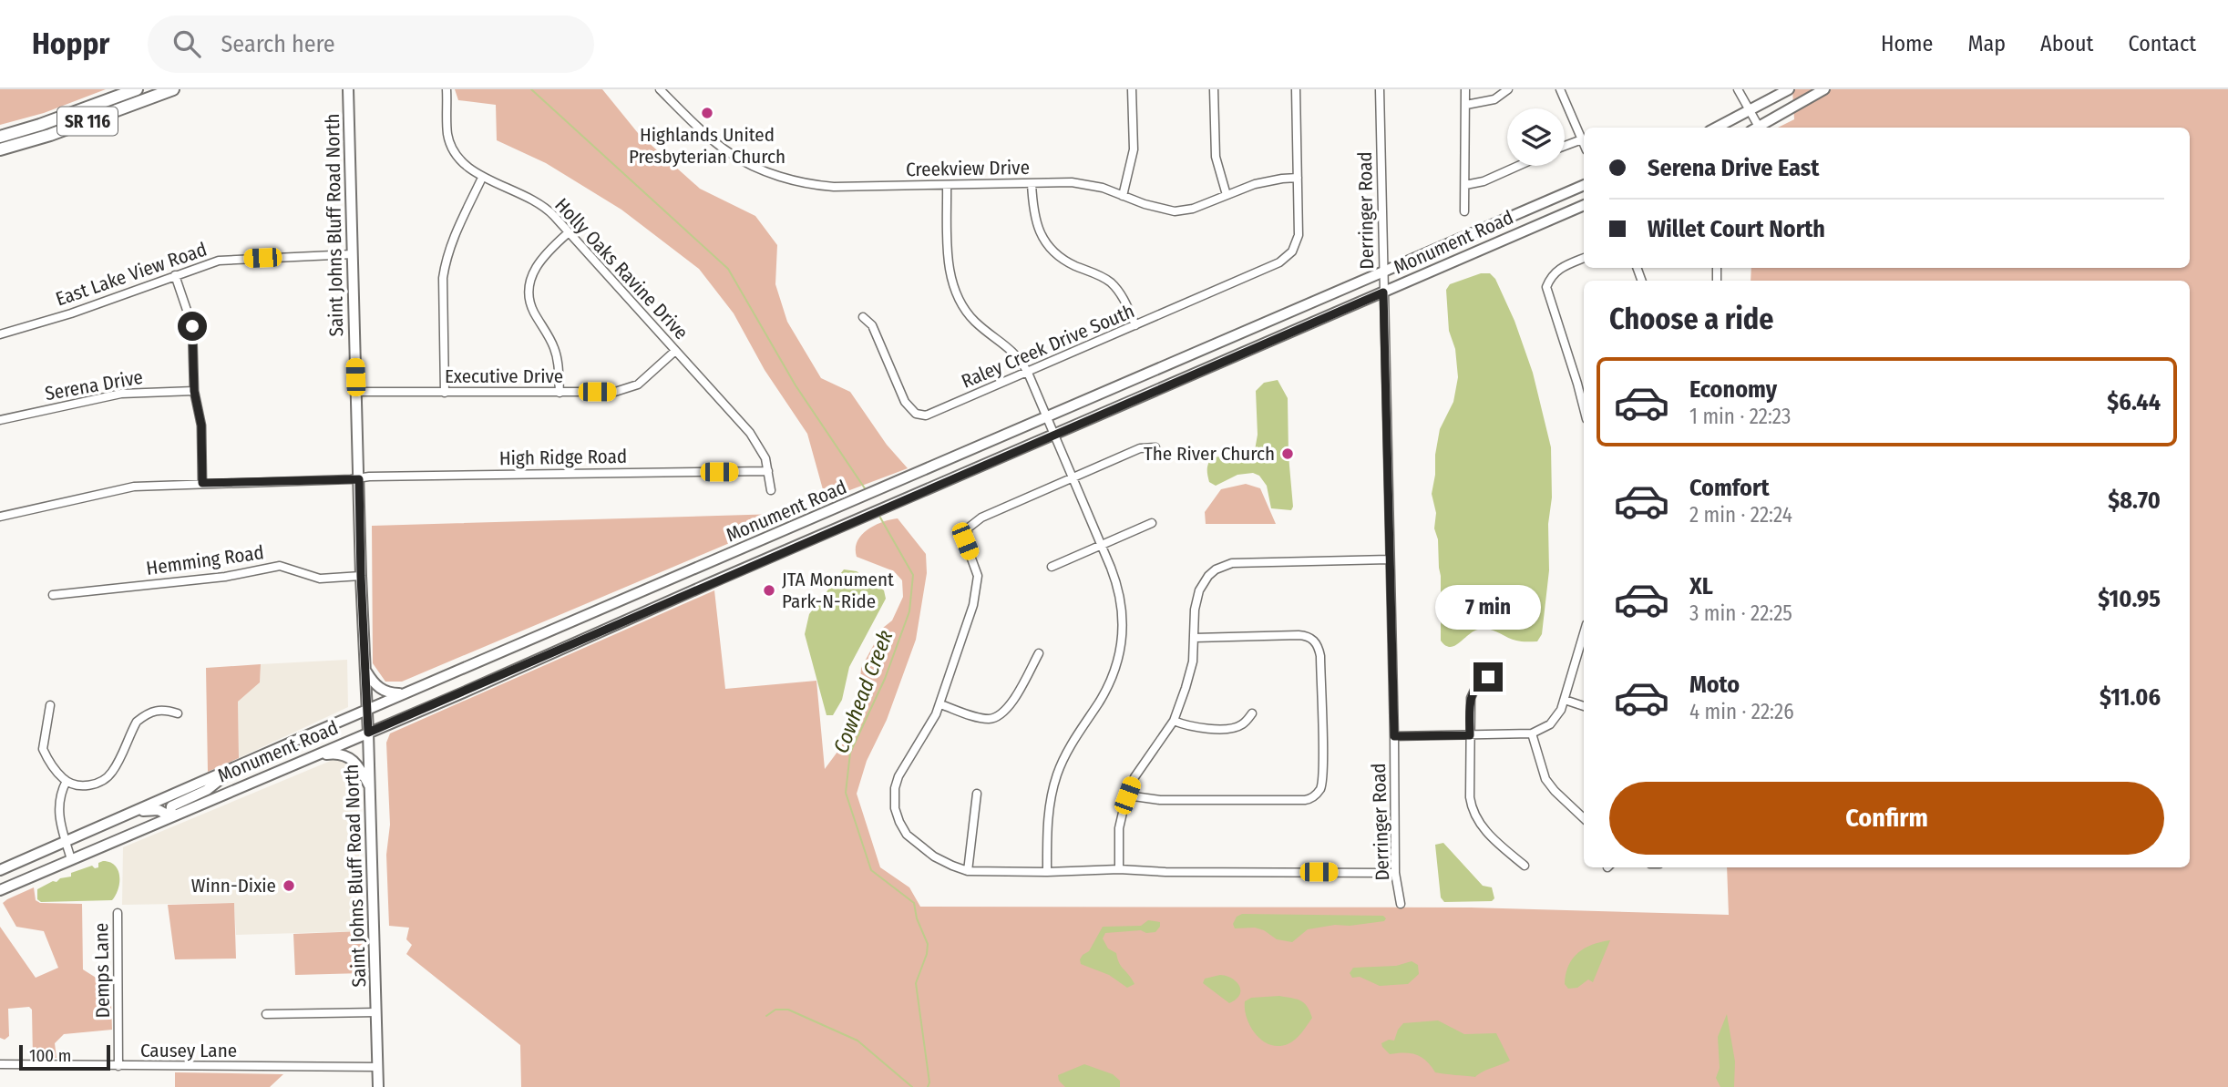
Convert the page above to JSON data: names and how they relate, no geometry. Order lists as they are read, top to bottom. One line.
{"streets":{"main road":["SR 116","Saint Johns Bluff Road North","Monument Road"],"street":["Creekview Drive","Derringer Road","Holly Oaks Ravine Drive","East Lake View Road","Raley Creek Drive South","Executive Drive","Serena Drive","High Ridge Road","Hemming Road","Demps Lane","Causey Lane"]},"crossings":[["Creekview Drive","Raley Creek Drive South"],["Derringer Road","Monument Road"],["Saint Johns Bluff Road North","Monument Road"],["Saint Johns Bluff Road North","East Lake View Road"],["Saint Johns Bluff Road North","Executive Drive"],["Saint Johns Bluff Road North","High Ridge Road"],["Saint Johns Bluff Road North","Hemming Road"],["Saint Johns Bluff Road North","Causey Lane"],["Holly Oaks Ravine Drive","Executive Drive"],["Holly Oaks Ravine Drive","High Ridge Road"],["Demps Lane","Causey Lane"]],"water":["Cowhead Creek"],"places":["Highlands United Presbyterian Church","The River Church","JTA Monument Park-N-Ride","Winn-Dixie"],"scale_bar":"100 m","page":{"header":"Hoppr","search":"Search here","nav":["Home","Map","About","Contact"],"banner":["Serena Drive East","Willet Court North"],"heading":"Choose a ride","list":[{"name":"Economy","note":"1 min · 22:23","value":"$6.44"},{"name":"Comfort","note":"2 min · 22:24","value":"$8.70"},{"name":"XL","note":"3 min · 22:25","value":"$10.95"},{"name":"Moto","note":"4 min · 22:26","value":"$11.06"}],"bubble":"7 min","buttons":"Confirm","scale":"100 m"}}
